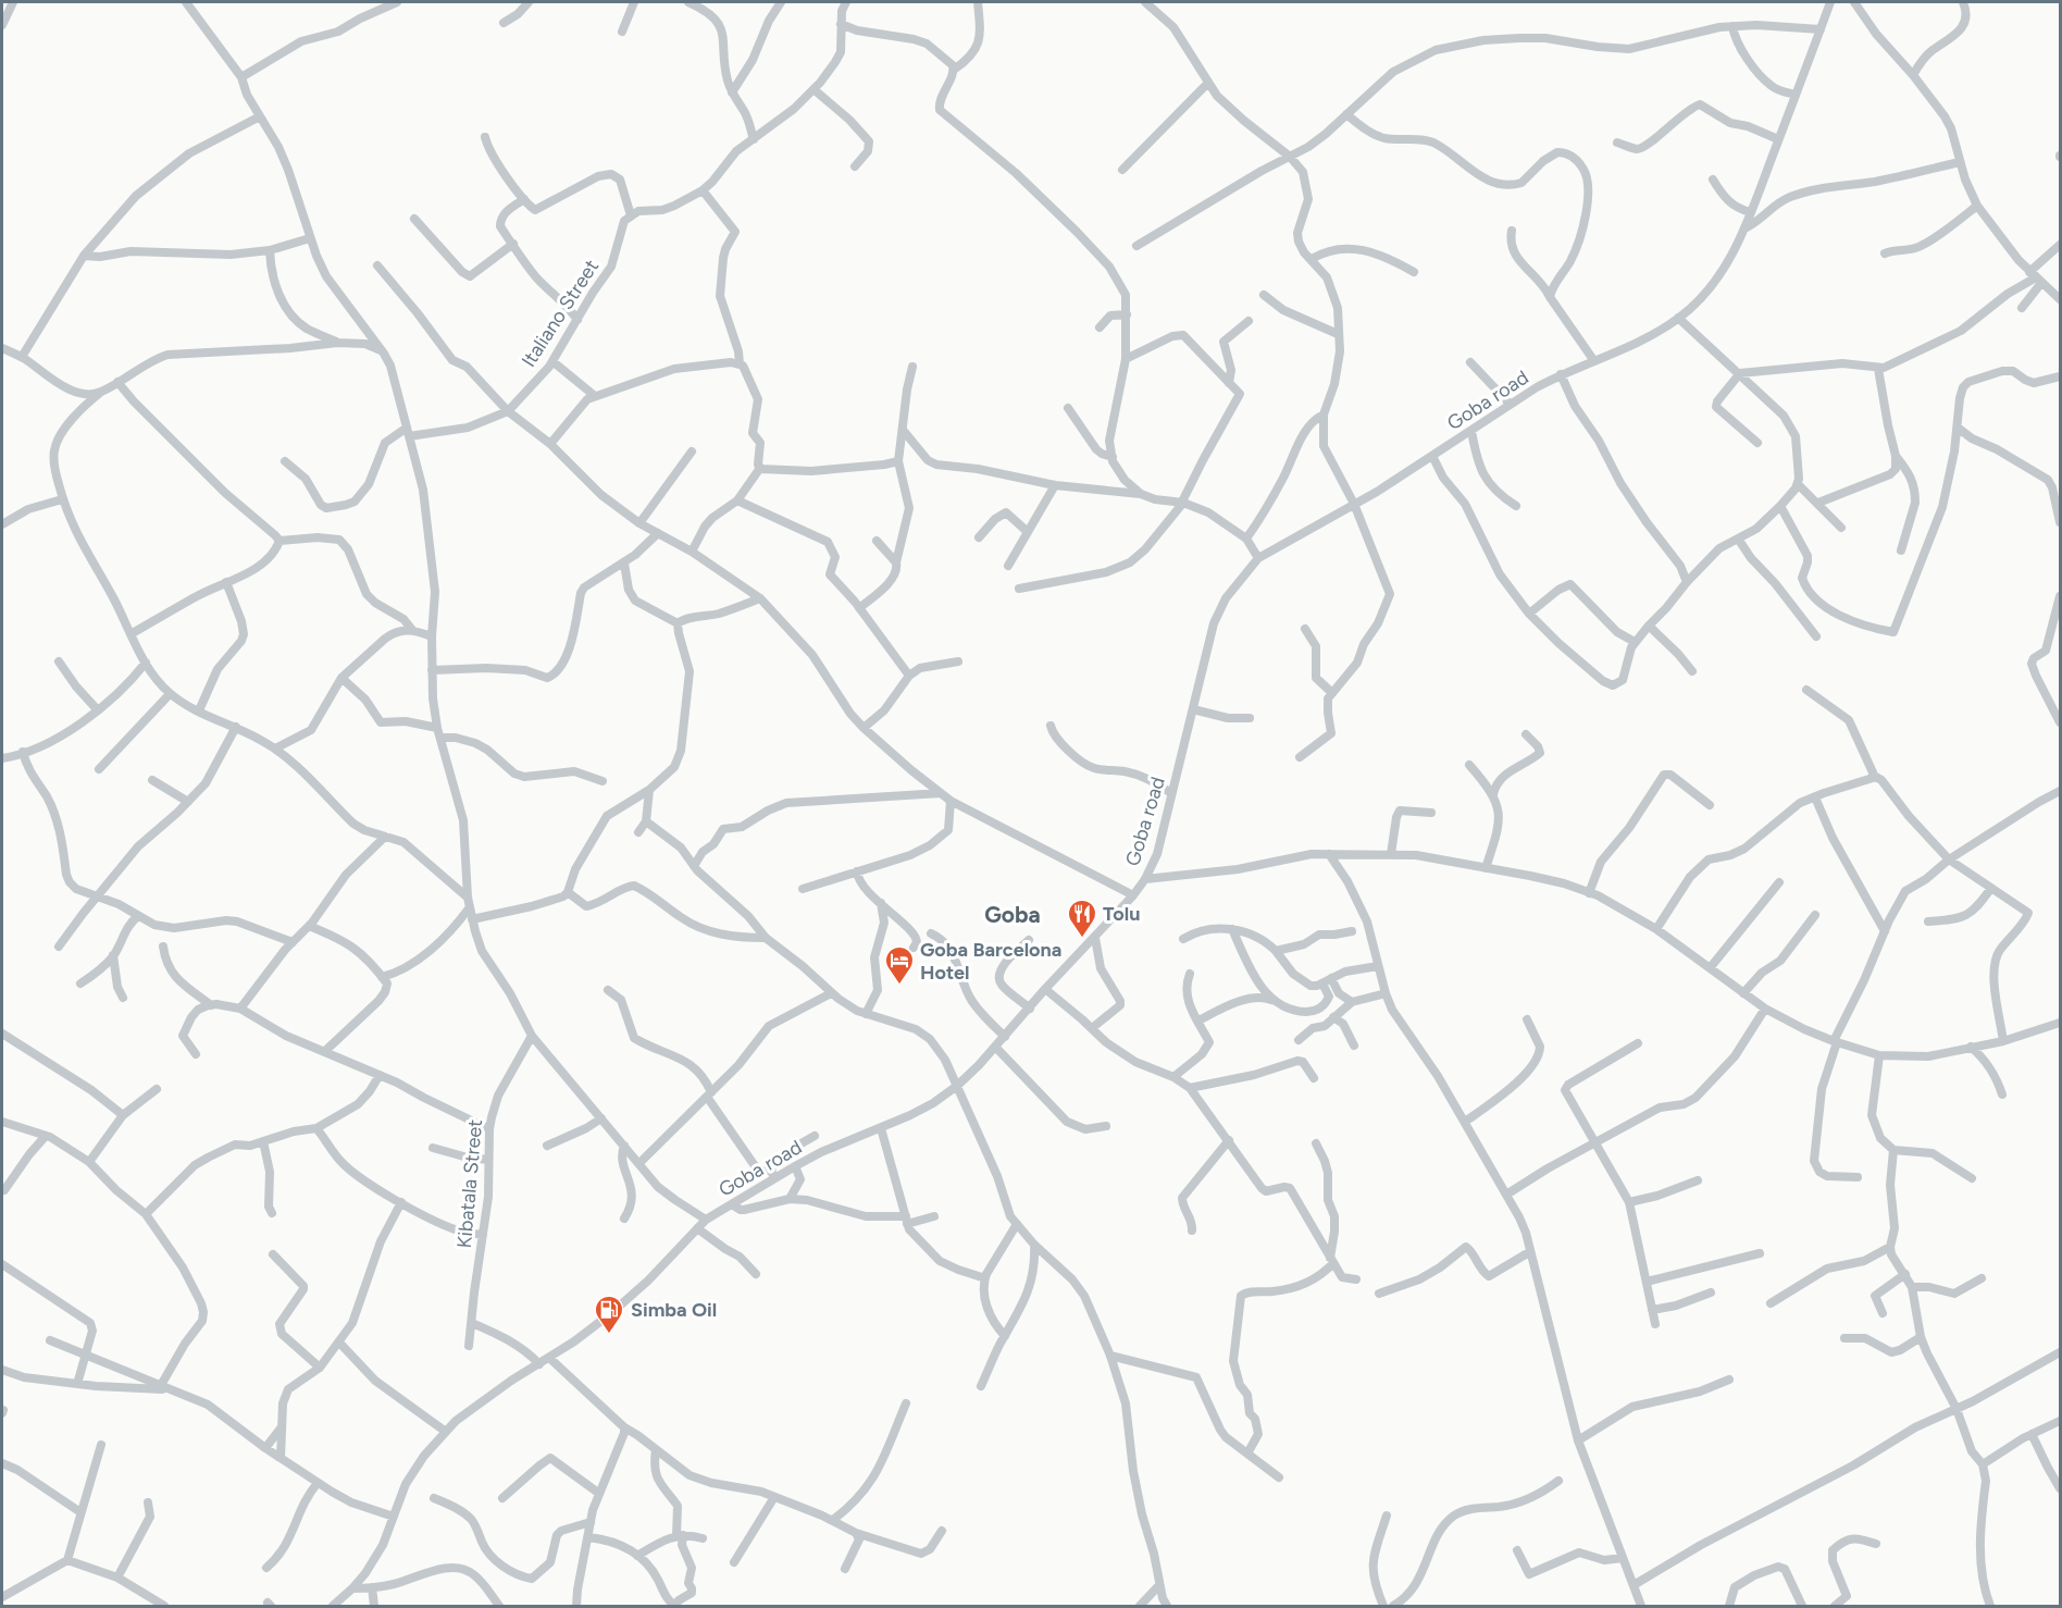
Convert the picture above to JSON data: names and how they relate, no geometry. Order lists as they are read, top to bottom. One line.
{"streets":{"street":["Italiano Street","Goba road","Kibatala Street"]},"districts":["Goba"],"places":{"restaurant":["Tolu"],"hotel":["Goba Barcelona Hotel"],"fuel station":["Simba Oil"]}}
